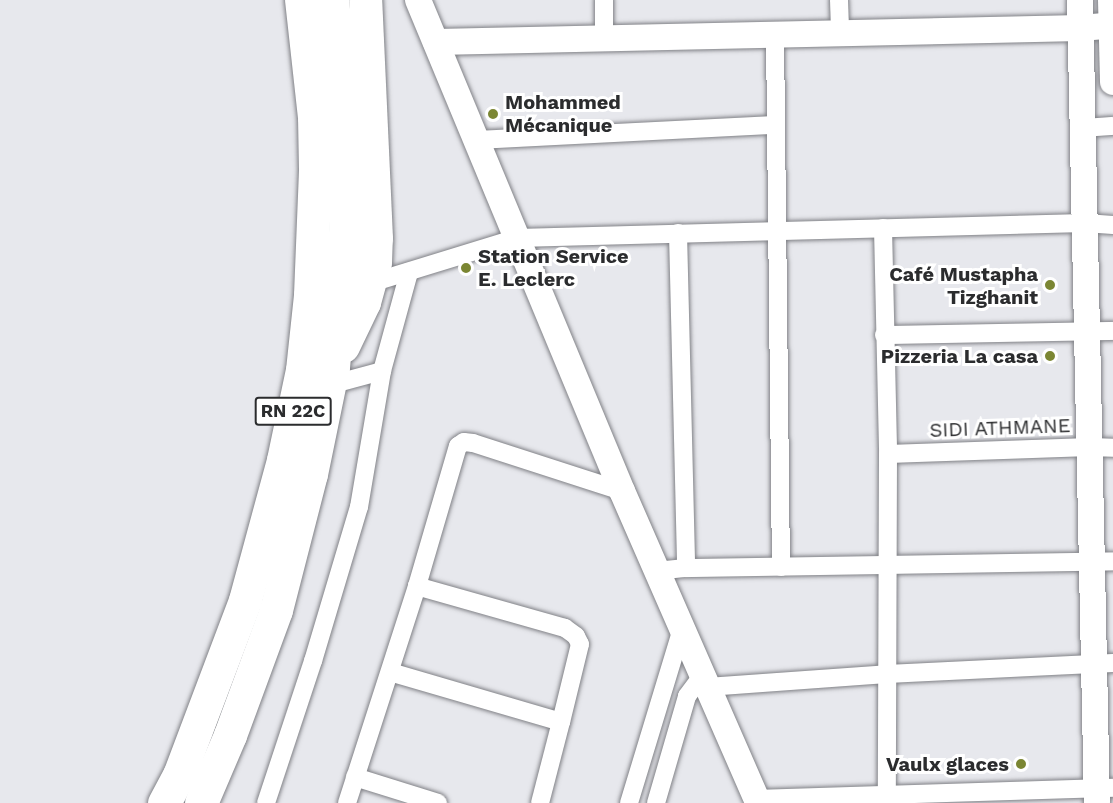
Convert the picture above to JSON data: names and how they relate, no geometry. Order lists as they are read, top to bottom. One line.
{"streets":{"highway":["RN 22C"],"street":["SIDI ATHMANE"]},"places":["Mohammed Mécanique","Station Service E. Leclerc","Café Mustapha Tizghanit","Pizzeria La casa","Vaulx glaces"]}
